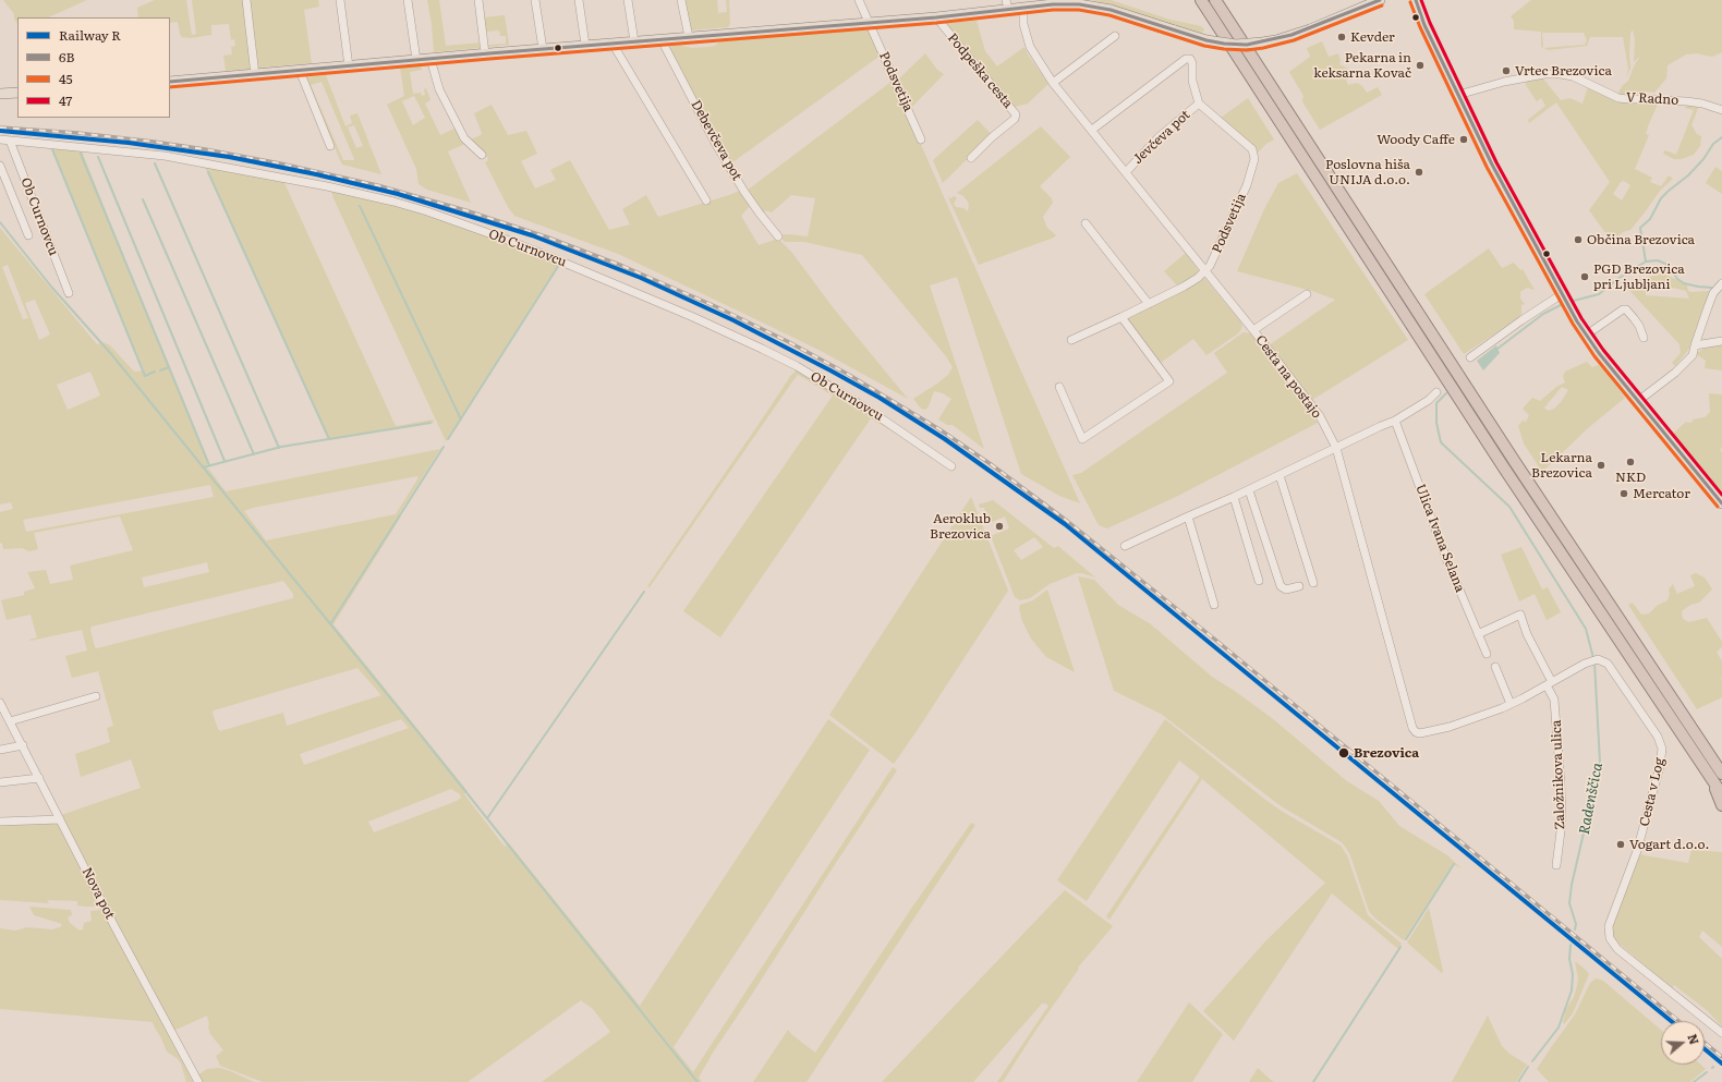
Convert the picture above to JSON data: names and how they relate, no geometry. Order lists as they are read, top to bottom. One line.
{"streets":{"main road":["Podpeška cesta"],"street":["Podsvetija","V Radno","Jevčeva pot","Debevčeva pot","Ob Curnovcu","Cesta na postajo","Ulica Ivana Selana","Založnikova ulica","Cesta v Log","Nova pot"]},"crossings":[["Podpeška cesta","Podsvetija"],["Podpeška cesta","Debevčeva pot"],["Podpeška cesta","Cesta na postajo"],["Podsvetija","Jevčeva pot"],["Podsvetija","Cesta na postajo"],["Jevčeva pot","Cesta na postajo"],["Ulica Ivana Selana","Založnikova ulica"],["Založnikova ulica","Cesta v Log"]],"water":["Radenščica"],"places":["Kevder","Pekarna in keksarna Kovač","Vrtec Brezovica","Woody Caffe","Poslovna hiša UNIJA d.o.o.","Občina Brezovica","PGD Brezovica pri Ljubljani","NKD","Lekarna Brezovica","Mercator","Aeroklub Brezovica","Brezovica","Vogart d.o.o."],"lines":["transit line 6B","transit line 47","transit line 45","rail line R"],"legend":["Railway R","6B","45","47"],"north":"right"}
